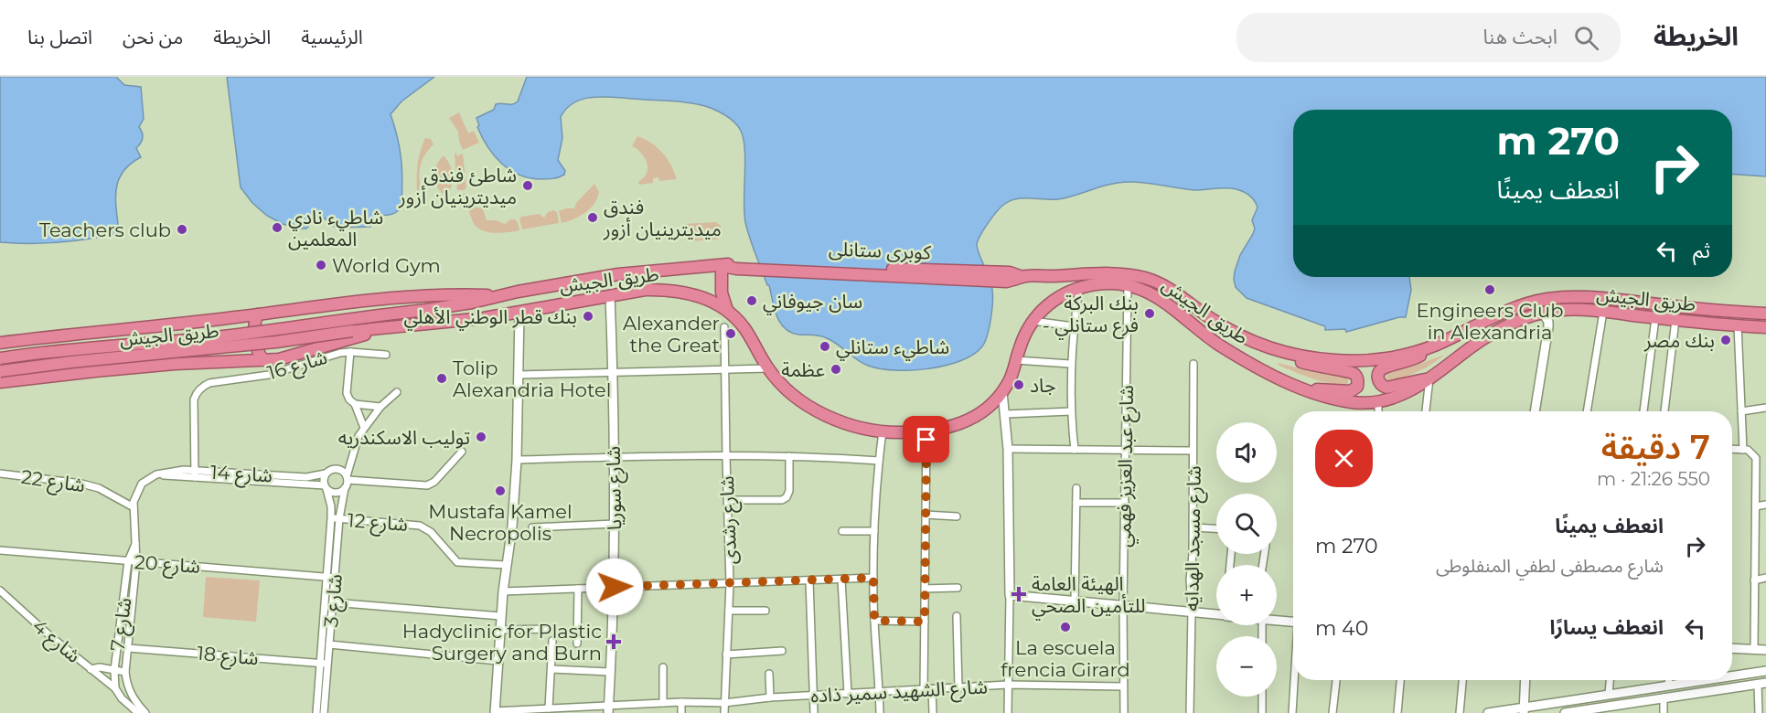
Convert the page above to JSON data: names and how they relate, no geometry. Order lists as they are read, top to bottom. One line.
{"streets":{"highway":["كوبرى ستانلى","طريق الجيش"],"street":["شارع 16","شارع عبد العزيز فهمي","شارع 14","شارع 22","شارع سوريا","شارع رشدى","شارع 12","شارع مسجد الهدايه","شارع 20","شارع 3","شارع 7","شارع 4","شارع 18","شارع الشهيد سمير ذاده"]},"crossings":[["كوبرى ستانلى","طريق الجيش"],["طريق الجيش","شارع عبد العزيز فهمي"],["طريق الجيش","شارع سوريا"],["شارع 16","شارع 14"],["شارع عبد العزيز فهمي","شارع الشهيد سمير ذاده"],["شارع 14","شارع 22"],["شارع 14","شارع 3"],["شارع 14","شارع 7"],["شارع سوريا","شارع الشهيد سمير ذاده"],["شارع رشدى","شارع الشهيد سمير ذاده"],["شارع 12","شارع 3"],["شارع 20","شارع 3"],["شارع 20","شارع 7"],["شارع 3","شارع 18"],["شارع 7","شارع 18"]],"places":{"other":["شاطئ فندق ميديترينيان أزور","فندق ميديترينيان أزور","شاطيء نادي المعلمين","Teachers club","World Gym","Engineers Club in Alexandria","سان جيوفاني","بنك البركة - فرع ستانلي","بنك قطر الوطني الأهلي","Alexander the Great","بنك مصر","شاطيء ستانلي","عظمة","Tolip Alexandria Hotel","جاد","توليب الاسكندريه","Mustafa Kamel Necropolis","La escuela frencia Girard"],"health":["الهيئة العامة للتأمين الصحي","Hadyclinic for Plastic Surgery and Burn"]},"page":{"header":"الخريطة","search":"ابحث هنا","nav":["الرئيسية","الخريطة","من نحن","اتصل بنا"],"turn":["270 m","انعطف يمينًا"],"then":"ثم","heading":["7 دقيقة","550 m · 21:26"],"map_buttons":["+","−"],"list":[{"name":"انعطف يمينًا","note":"شارع مصطفى لطفي المنفلوطى","value":"270 m"},{"name":"انعطف يسارًا","value":"40 m"}]}}
